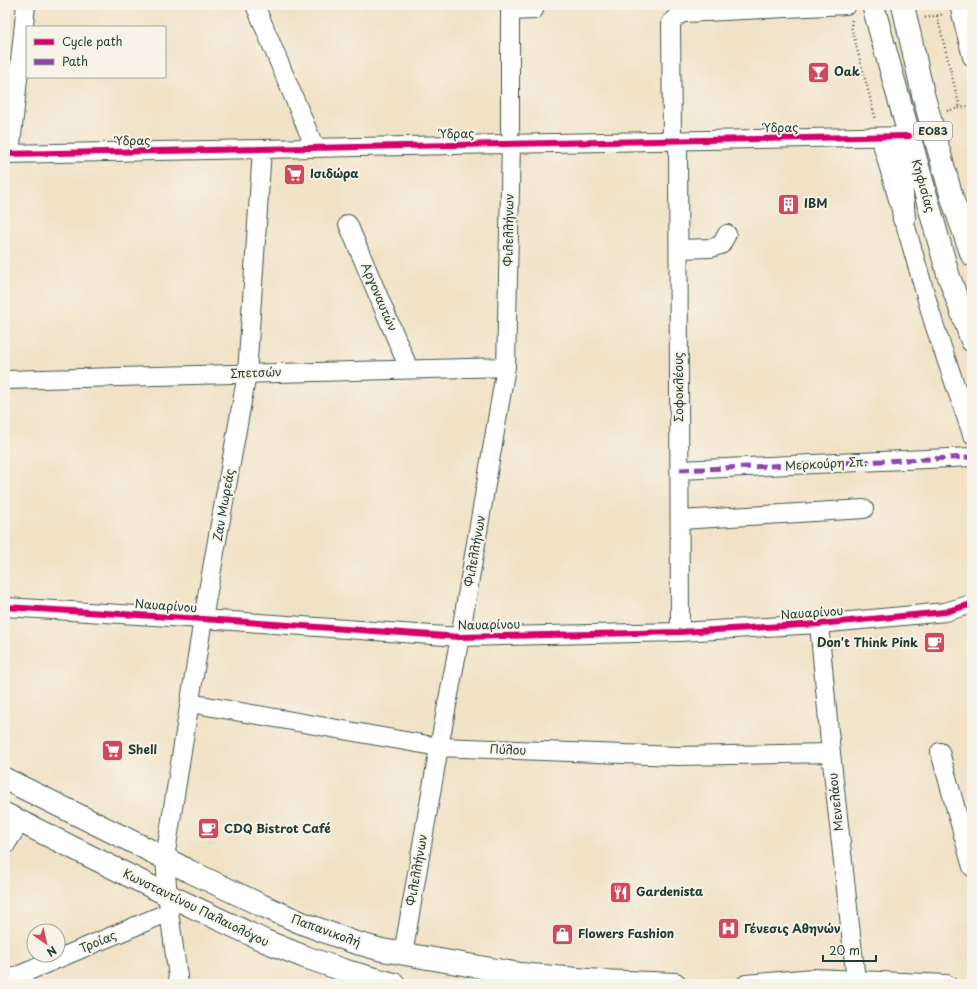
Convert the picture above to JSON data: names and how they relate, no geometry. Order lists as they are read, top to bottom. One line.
{"streets":{"main road":["ΕΟ83","Κηφισίας","Κωνσταντίνου Παλαιολόγου","Παπανικολή"],"street":["Ύδρας","Φιλελλήνων","Αργοναυτών","Σπετσών","Σοφοκλέους","Μερκούρη Σπ.","Ζαν Μωρεάς","Ναυαρίνου","Πύλου","Μενελάου","Τροίας"]},"crossings":[["Ύδρας","Κηφισίας"],["Ύδρας","Φιλελλήνων"],["Ύδρας","Σοφοκλέους"],["Ύδρας","Ζαν Μωρεάς"],["Φιλελλήνων","Σπετσών"],["Φιλελλήνων","Ναυαρίνου"],["Φιλελλήνων","Πύλου"],["Φιλελλήνων","Παπανικολή"],["Αργοναυτών","Σπετσών"],["Σπετσών","Ζαν Μωρεάς"],["Σοφοκλέους","Μερκούρη Σπ."],["Σοφοκλέους","Ναυαρίνου"],["Ζαν Μωρεάς","Ναυαρίνου"],["Ζαν Μωρεάς","Πύλου"],["Ζαν Μωρεάς","Κωνσταντίνου Παλαιολόγου"],["Ζαν Μωρεάς","Παπανικολή"],["Ζαν Μωρεάς","Τροίας"],["Ναυαρίνου","Μενελάου"],["Πύλου","Μενελάου"],["Κωνσταντίνου Παλαιολόγου","Τροίας"]],"places":{"bar":["Oak"],"supermarket":["Ισιδώρα","Shell"],"building":["IBM"],"cafe":["Don't Think Pink","CDQ Bistrot Café"],"restaurant":["Gardenista"],"hospital":["Γένεσις Αθηνών"],"shop":["Flowers Fashion"]},"legend":["Cycle path","Path"],"scale_bar":"20 m","north":"bottom right"}
